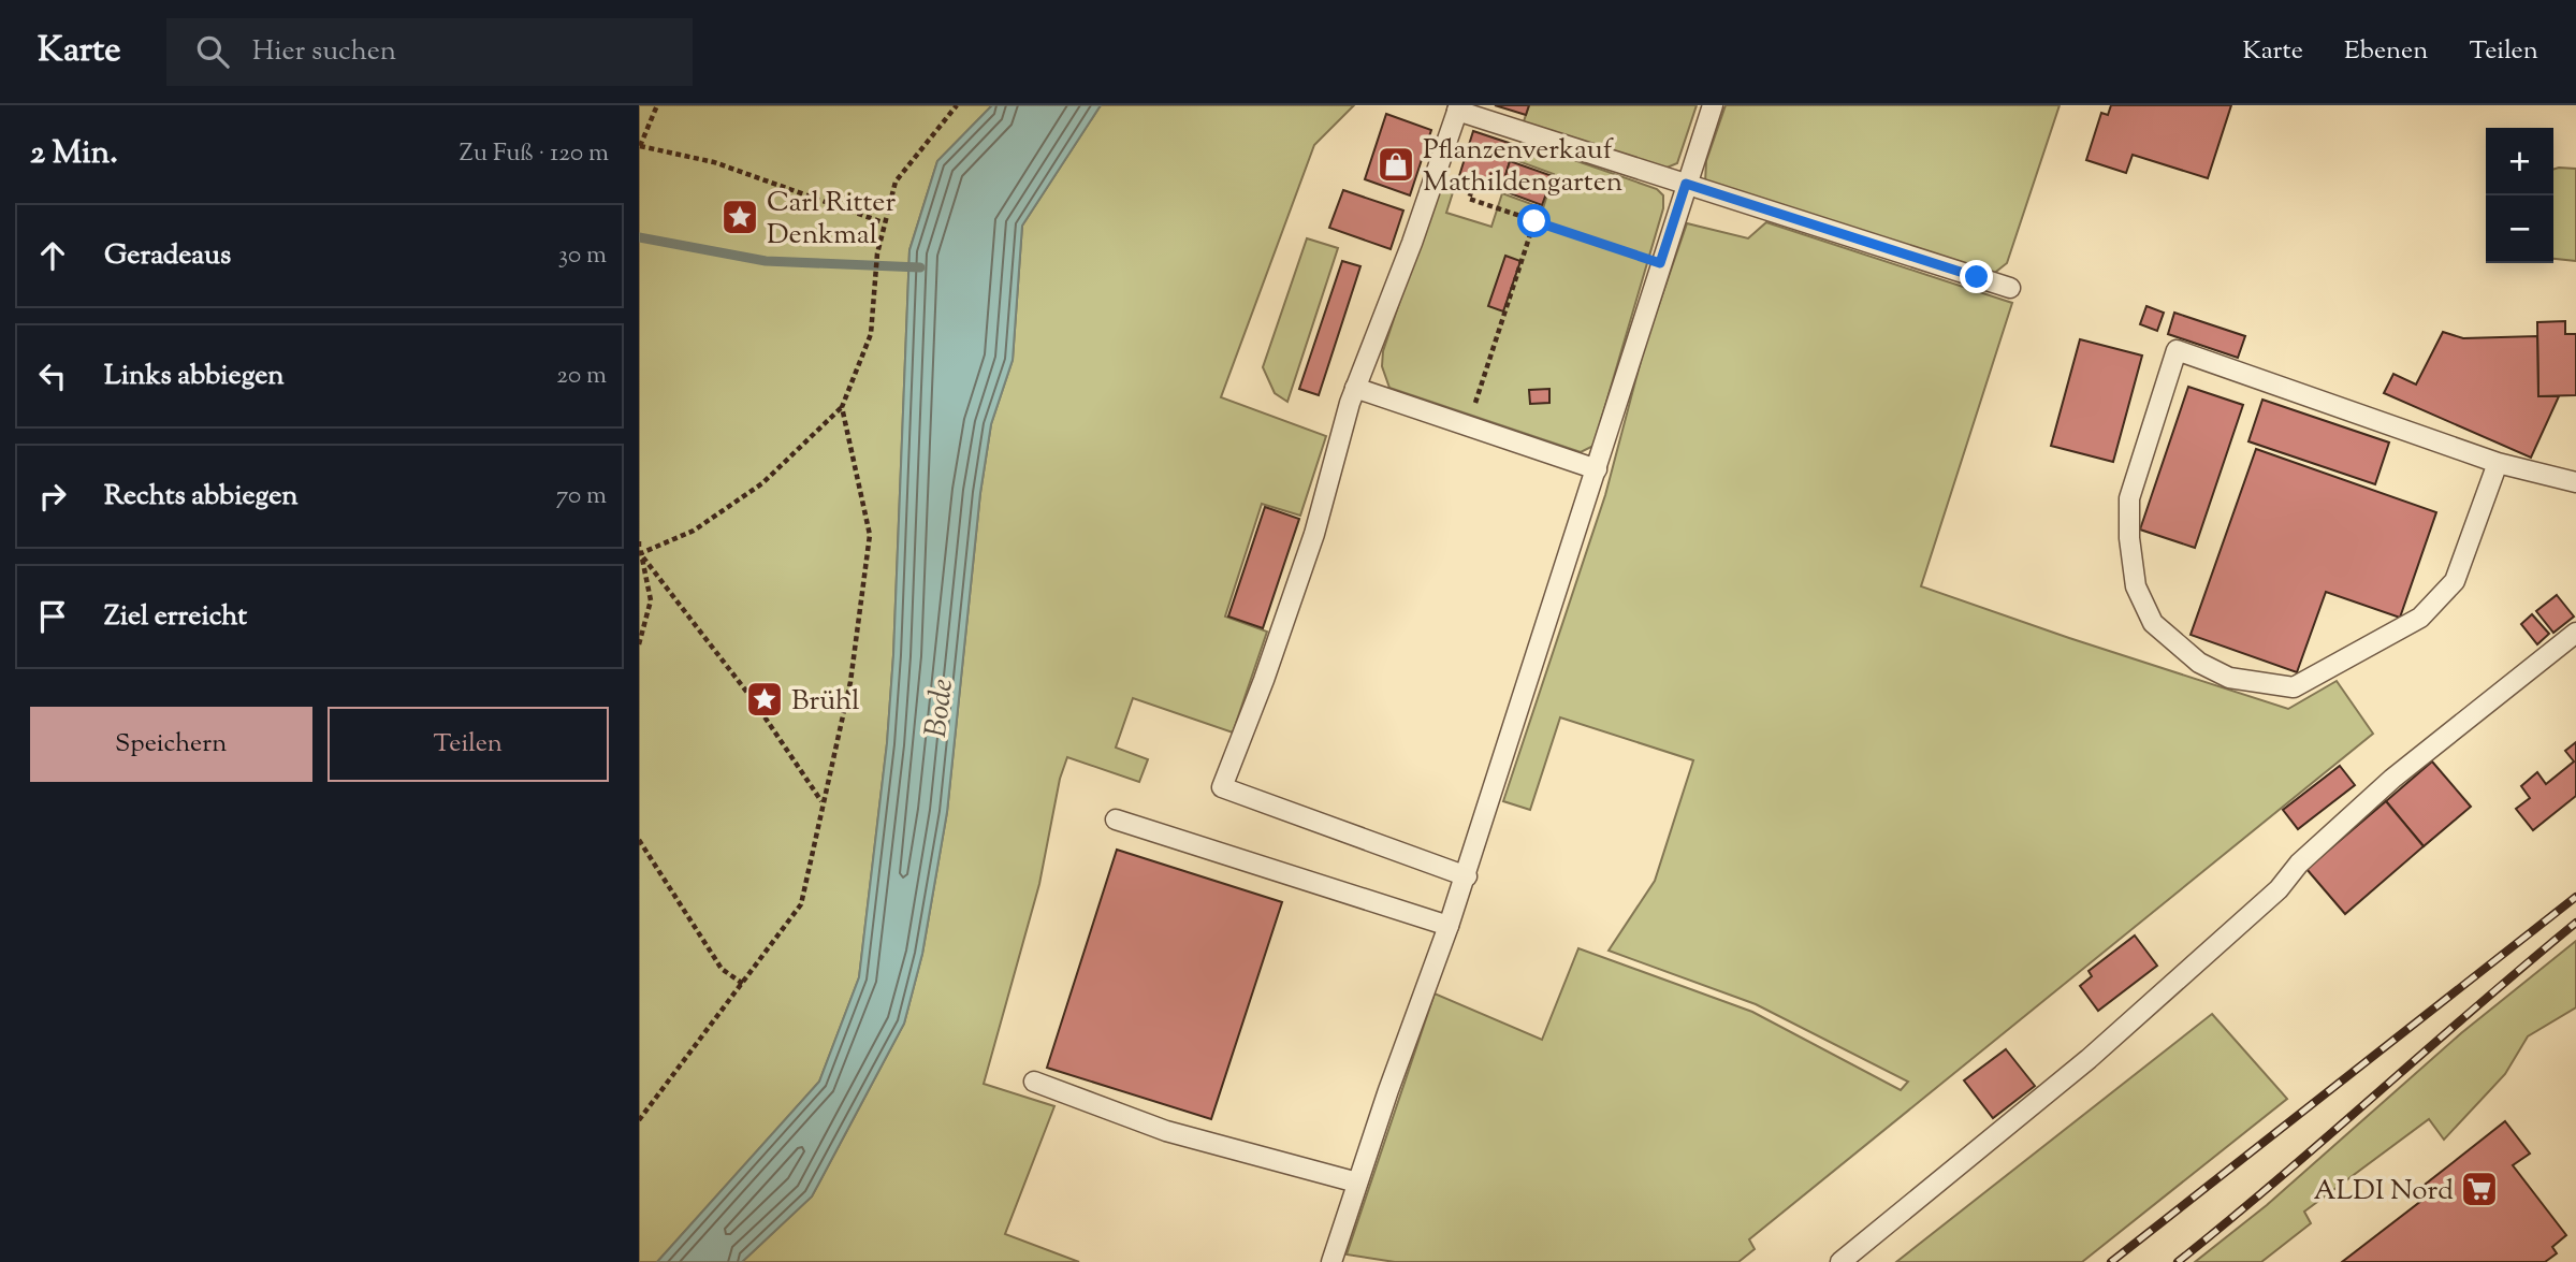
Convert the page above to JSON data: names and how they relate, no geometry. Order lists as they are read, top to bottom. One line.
{"water":["Bode"],"places":{"shop":["Pflanzenverkauf Mathildengarten"],"place":["Carl Ritter Denkmal","Brühl"],"supermarket":["ALDI Nord"]},"page":{"header":"Karte","search":"Hier suchen","nav":["Karte","Ebenen","Teilen"],"heading":["2 Min.","Zu Fuß · 120 m"],"map_buttons":["+","−"],"list":[["Geradeaus","30 m"],["Links abbiegen","20 m"],["Rechts abbiegen","70 m"],"Ziel erreicht"],"buttons":["Speichern","Teilen"]}}
